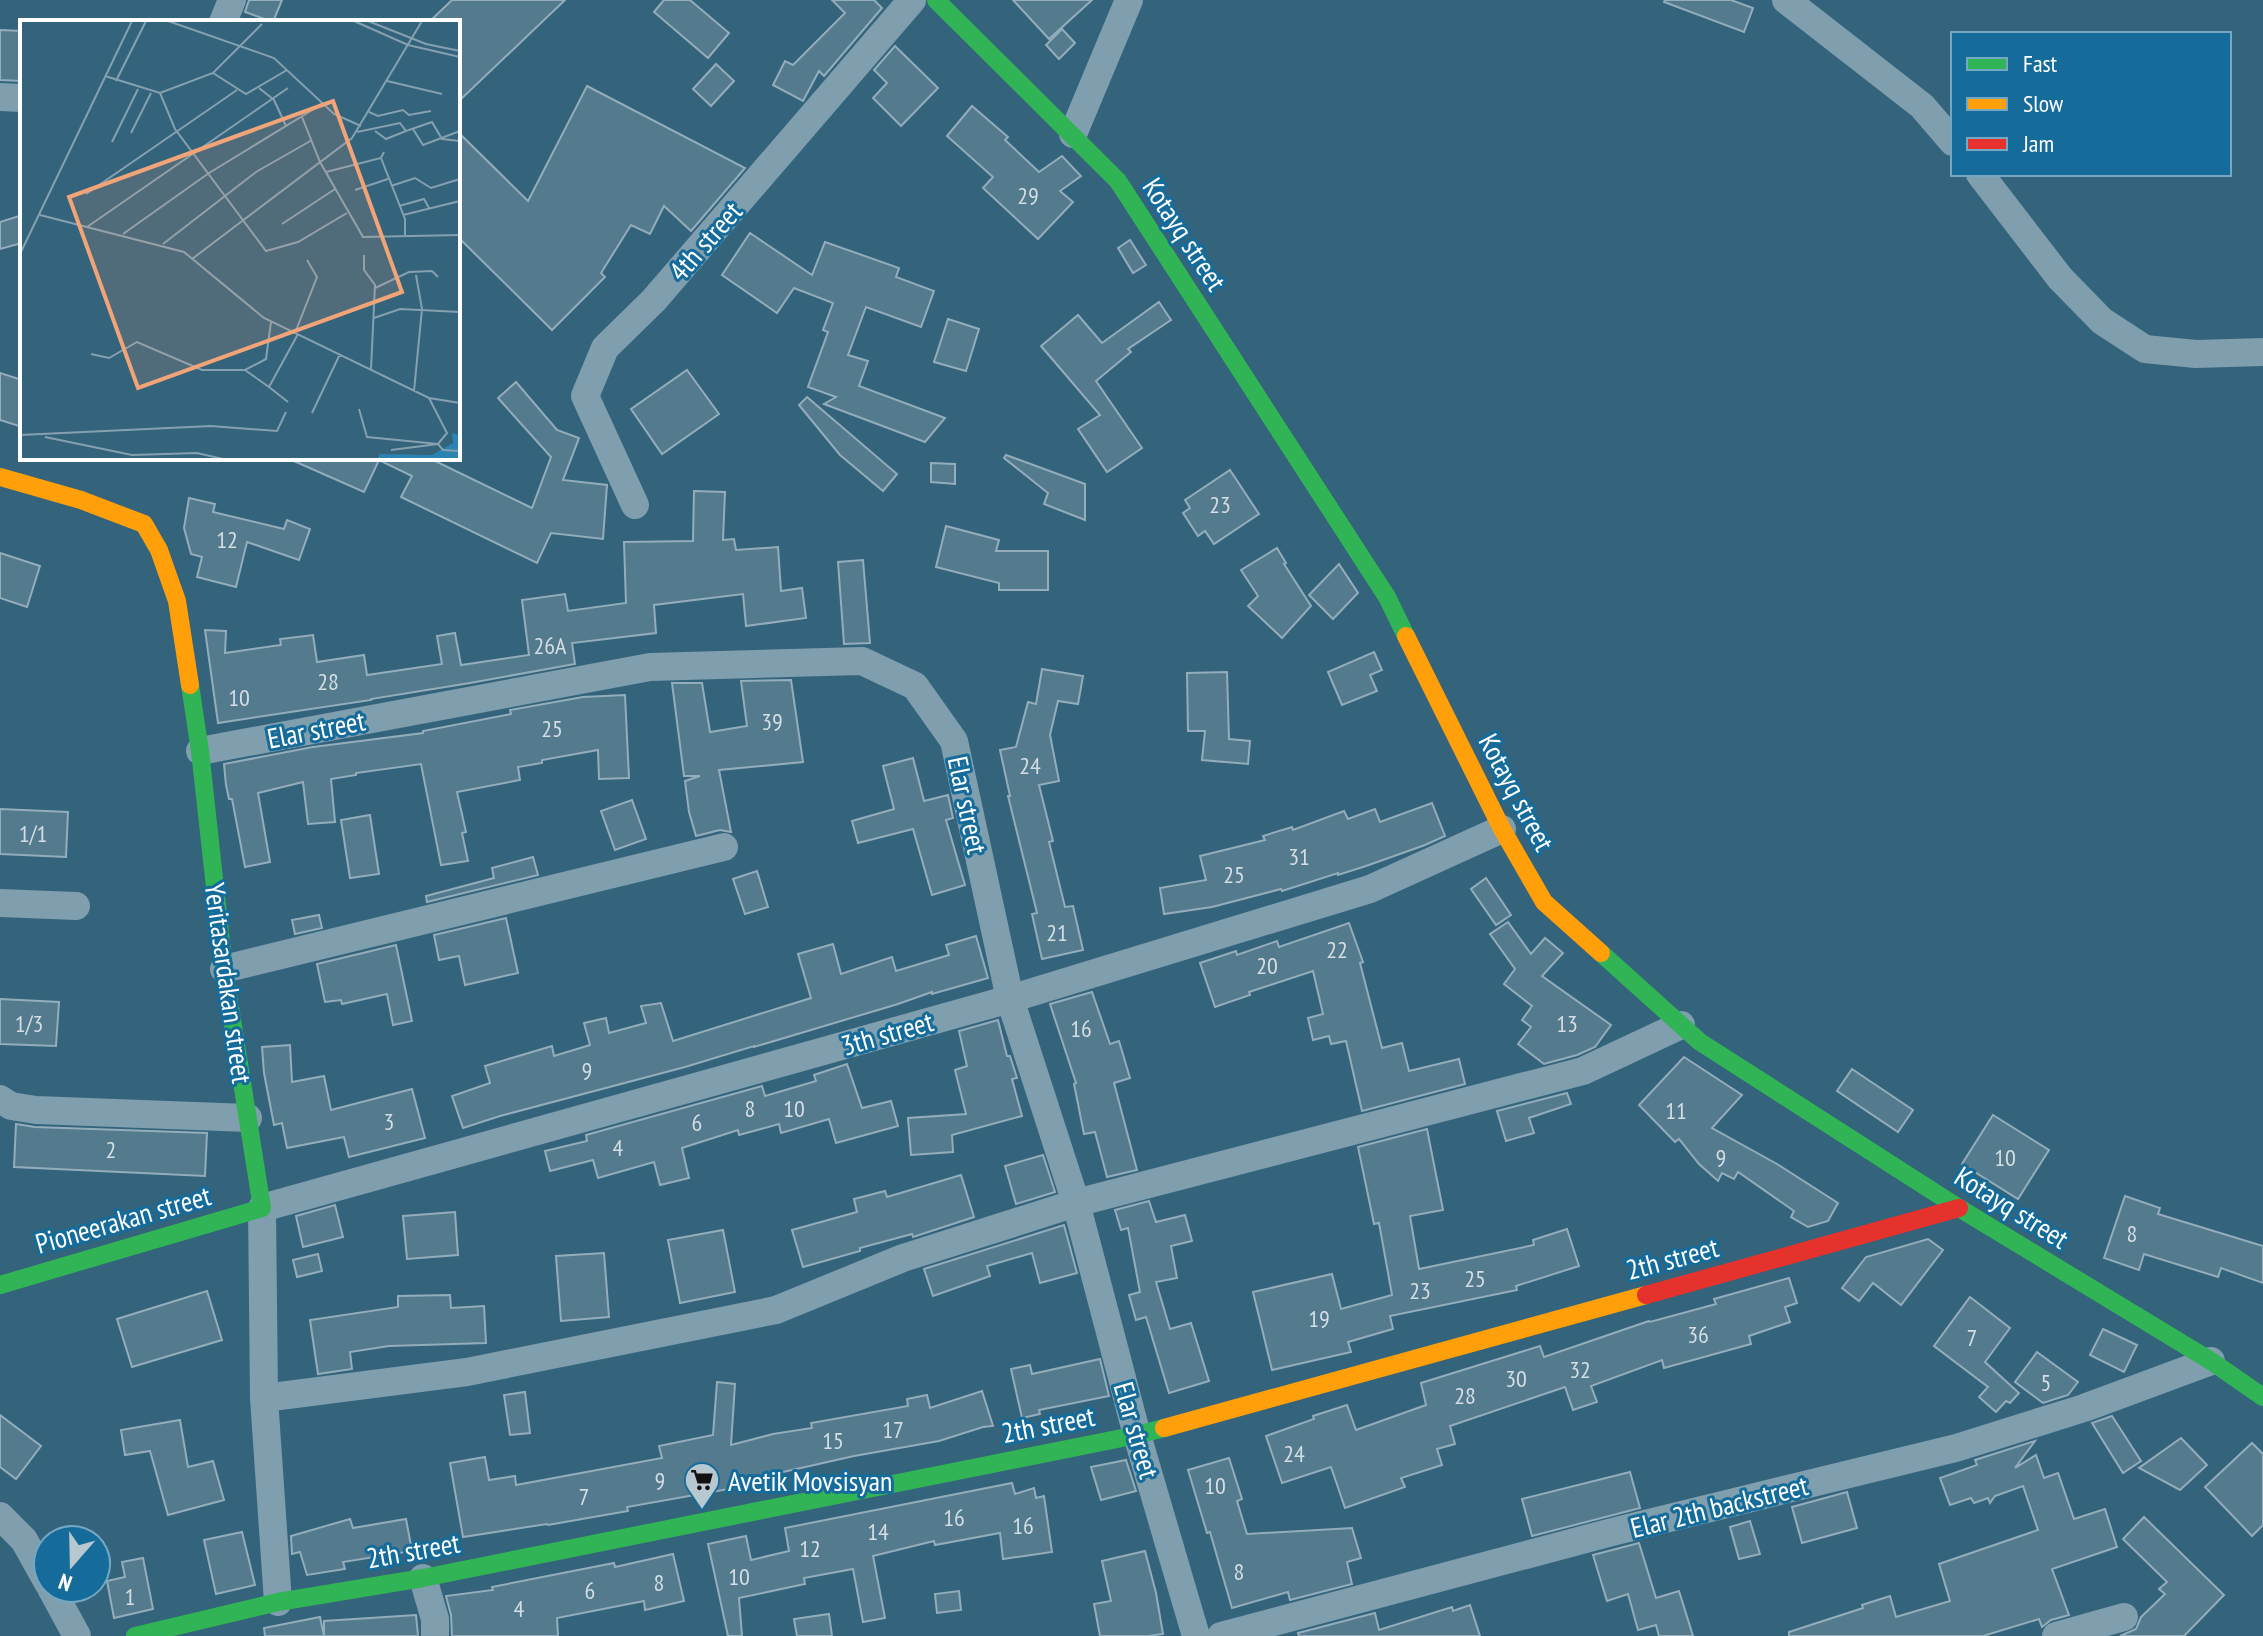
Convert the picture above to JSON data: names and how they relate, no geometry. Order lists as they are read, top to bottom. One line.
{"streets":{"street":["Kotayq street","4th street","Elar street","Yeritasardakan street","3th street","Pioneerakan street","2th street","Elar 2th backstreet"]},"crossings":[["Kotayq street","3th street"],["Kotayq street","2th street"],["Kotayq street","Elar 2th backstreet"],["Elar street","Yeritasardakan street"],["Elar street","3th street"],["Elar street","2th street"],["Yeritasardakan street","3th street"],["Yeritasardakan street","Pioneerakan street"],["Yeritasardakan street","2th street"],["3th street","Pioneerakan street"]],"places":{"supermarket":["Avetik Movsisyan"]},"house_numbers":["29","23","12","26А","28","10","39","25","24","1/1","31","25","21","22","20","1/3","13","16","9","8","10","11","3","6","4","2","9","10","8","25","23","19","36","7","32","30","5","28","17","15","24","9","10","7","16","16","14","12","8","10","8","6","1","4"],"legend":["Fast","Slow","Jam"],"north":"bottom"}
